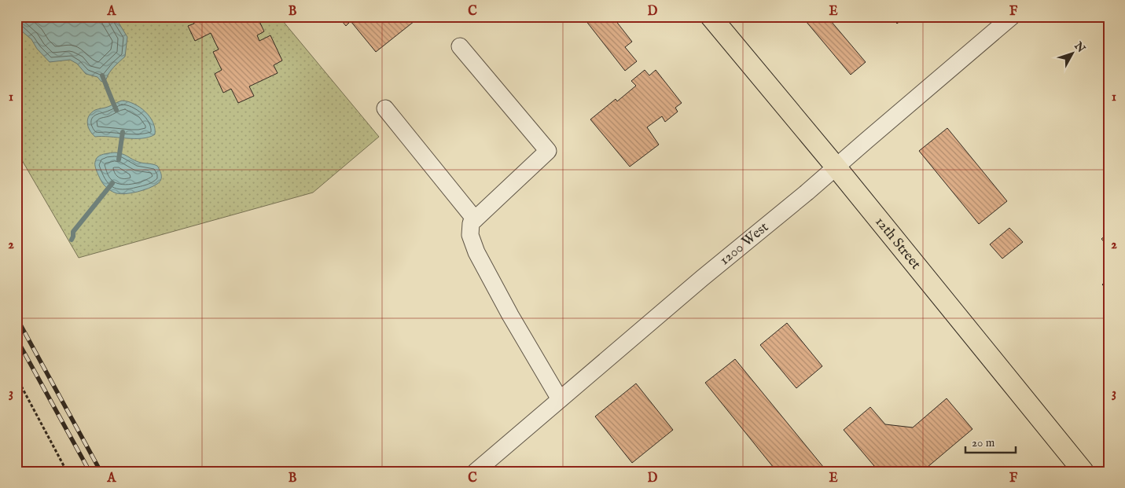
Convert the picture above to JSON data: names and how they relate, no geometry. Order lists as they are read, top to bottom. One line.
{"streets":{"main road":["12th Street"],"street":["1200 West"]},"crossings":[["12th Street","1200 West"]],"scale_bar":"20 m","north":"top right","grid":{"columns":["A","B","C","D","E","F"],"rows":["1","2","3"]}}
